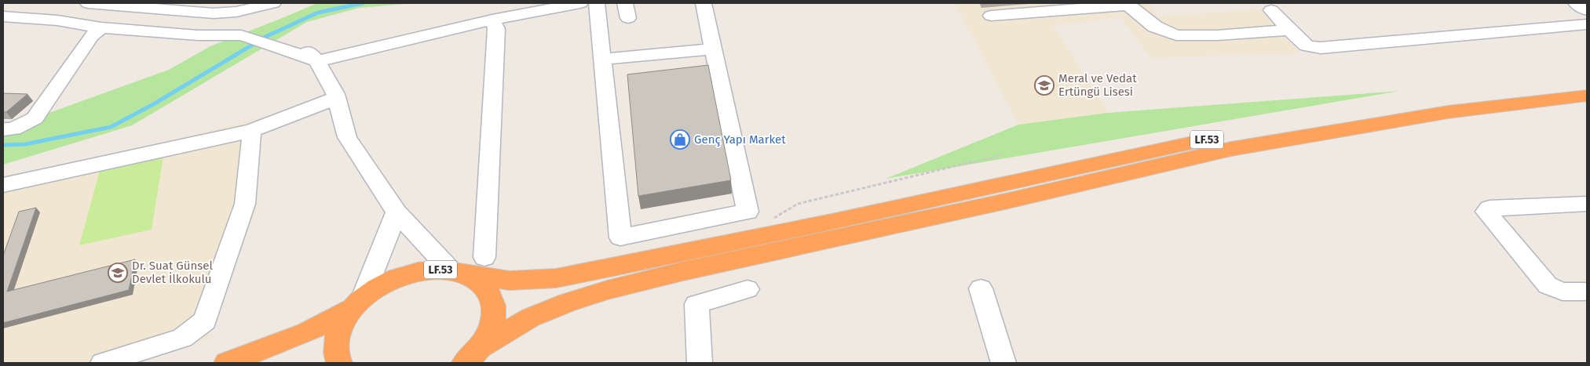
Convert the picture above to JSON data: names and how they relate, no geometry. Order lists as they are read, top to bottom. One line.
{"streets":{"highway":["LF.53"]},"places":{"school or university":["Meral ve Vedat Ertüngü Lisesi","Dr. Suat Günsel Devlet İlkokulu"],"shop":["Genç Yapı Market"]}}
